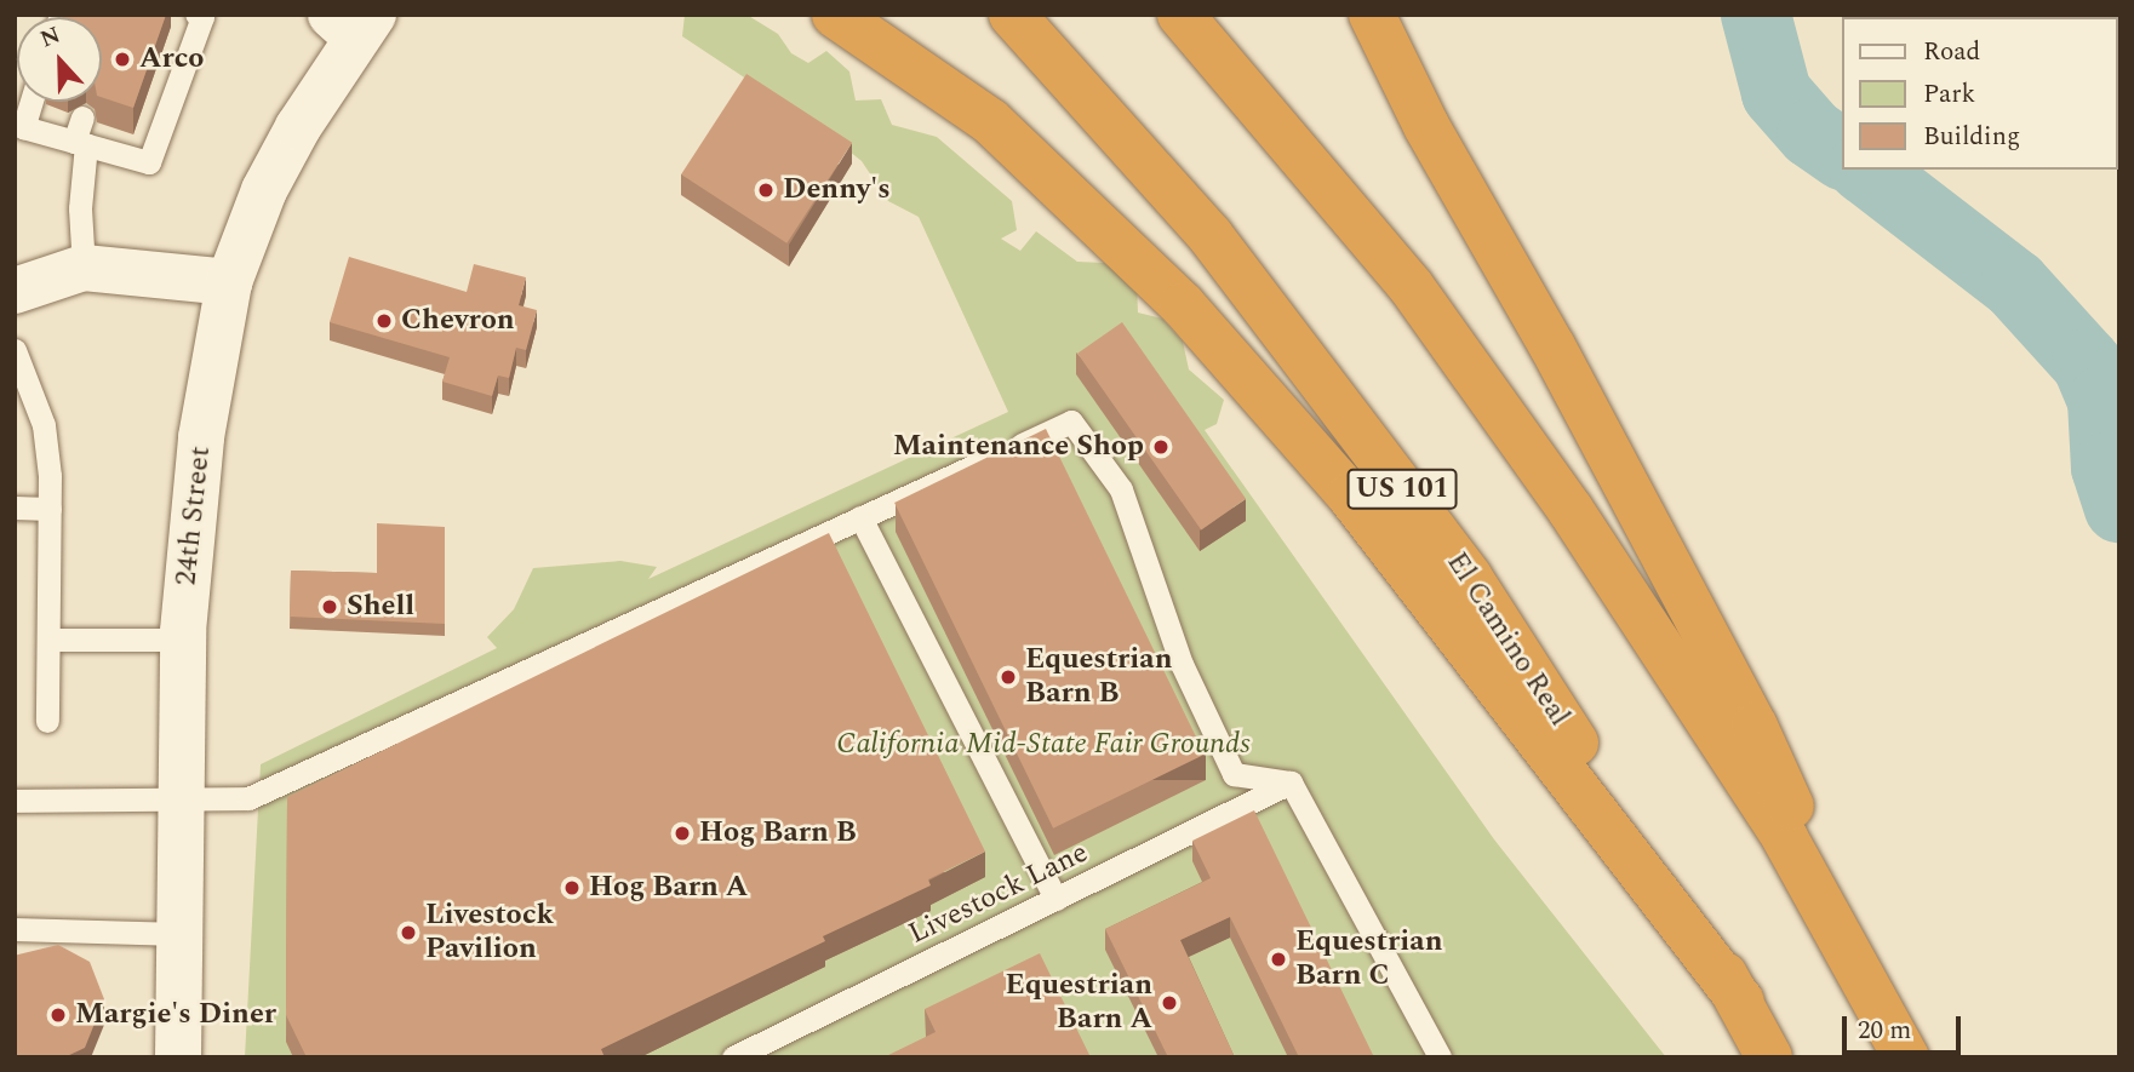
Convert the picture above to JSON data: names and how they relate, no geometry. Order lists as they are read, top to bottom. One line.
{"streets":{"highway":["US 101","El Camino Real"],"main road":["24th Street"],"lane":["Livestock Lane"]},"parks":["California Mid-State Fair Grounds"],"places":["Arco","Denny's","Chevron","Maintenance Shop","Shell","Equestrian Barn B","Hog Barn B","Hog Barn A","Livestock Pavilion","Equestrian Barn C","Equestrian Barn A","Margie's Diner"],"legend":["Road","Park","Building"],"scale_bar":"20 m","north":"top"}
